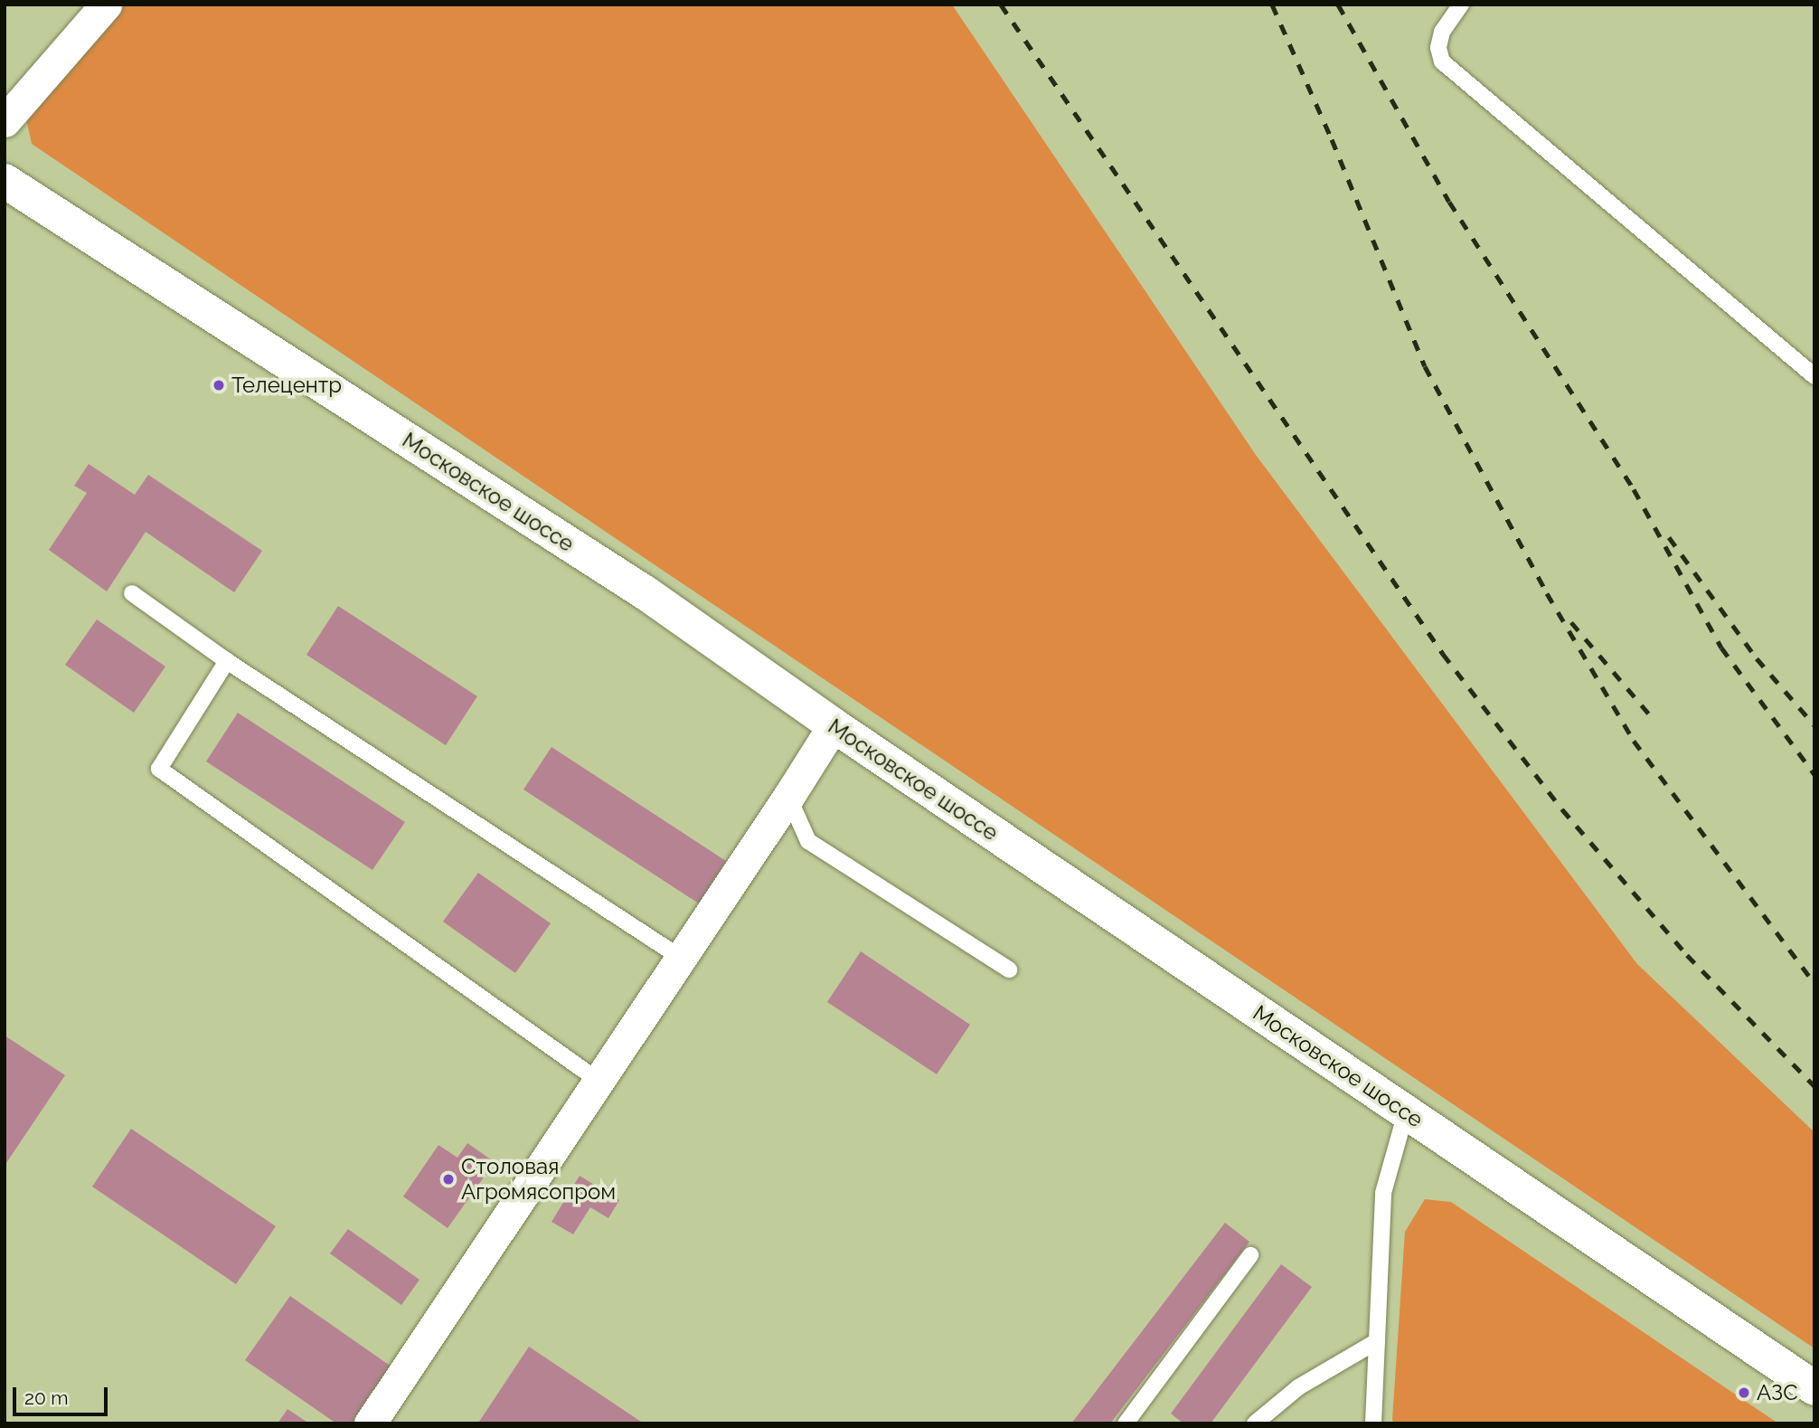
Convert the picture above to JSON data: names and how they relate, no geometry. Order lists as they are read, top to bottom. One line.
{"streets":{"main road":["Московское шоссе"]},"places":["Телецентр","Столовая Агромясопром","АЗС"],"scale_bar":"20 m"}
